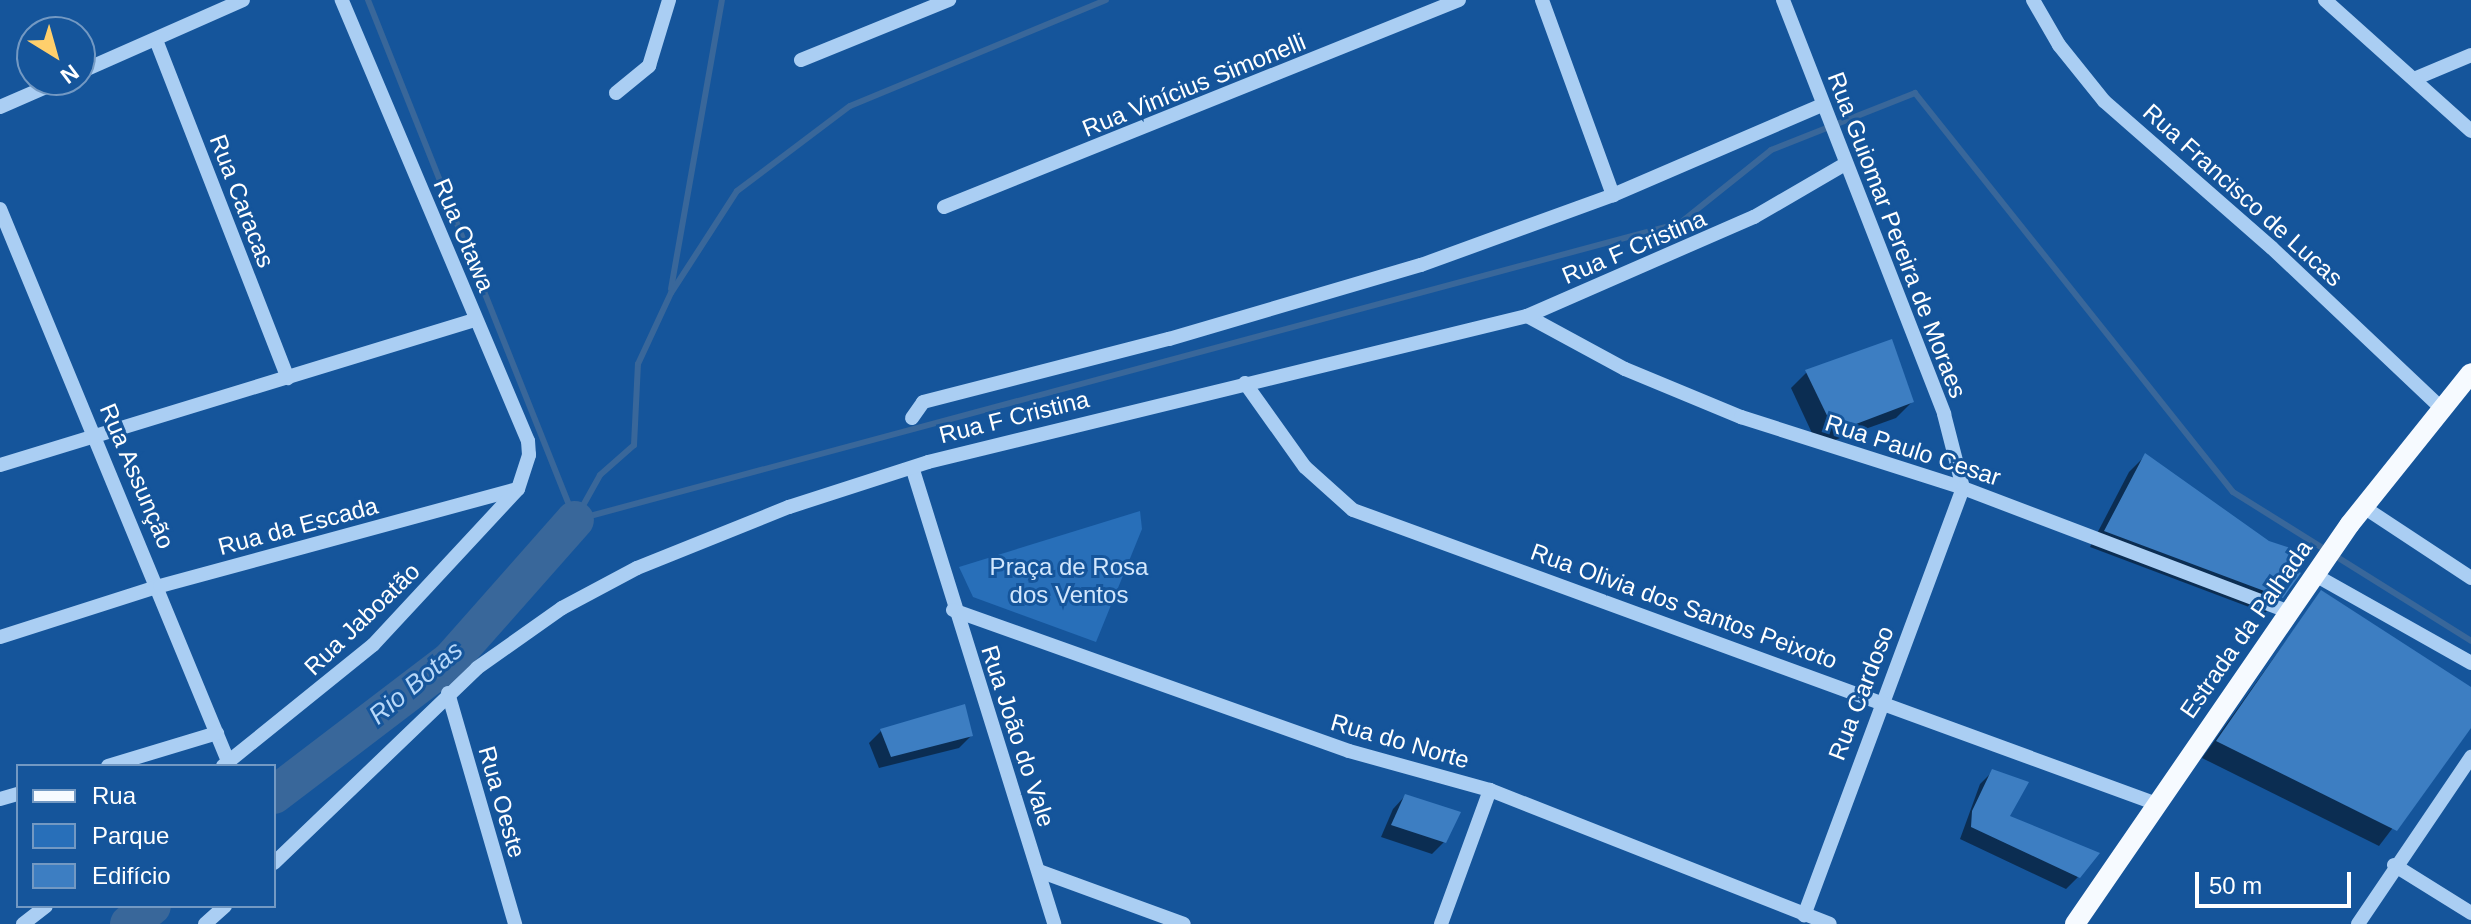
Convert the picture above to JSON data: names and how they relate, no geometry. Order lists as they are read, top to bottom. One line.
{"streets":{"main road":["Estrada da Palhada"],"street":["Rua Vinícius Simonelli","Rua Francisco de Lucas","Rua Caracas","Rua Otawa","Rua Guiomar Pereira de Moraes","Rua F Cristina","Rua Paulo Cesar","Rua Assunção","Rua da Escada","Rua Olivia dos Santos Peixoto","Rua Jaboatão","Rua Cardoso","Rua João do Vale","Rua do Norte","Rua Oeste"]},"crossings":[["Rua Francisco de Lucas","Estrada da Palhada"],["Rua Otawa","Rua da Escada"],["Rua Otawa","Rua Jaboatão"],["Rua Guiomar Pereira de Moraes","Rua F Cristina"],["Rua Guiomar Pereira de Moraes","Rua Paulo Cesar"],["Rua Guiomar Pereira de Moraes","Rua Cardoso"],["Rua F Cristina","Rua Paulo Cesar"],["Rua F Cristina","Rua Olivia dos Santos Peixoto"],["Rua F Cristina","Rua João do Vale"],["Rua F Cristina","Rua Oeste"],["Rua Paulo Cesar","Estrada da Palhada"],["Rua Paulo Cesar","Rua Cardoso"],["Rua Assunção","Rua da Escada"],["Rua Assunção","Rua Jaboatão"],["Rua da Escada","Rua Jaboatão"],["Rua Olivia dos Santos Peixoto","Estrada da Palhada"],["Rua Olivia dos Santos Peixoto","Rua Cardoso"],["Rua Cardoso","Rua do Norte"],["Rua João do Vale","Rua do Norte"]],"water":["Rio Botas"],"parks":["Praça de Rosa dos Ventos"],"legend":["Rua","Parque","Edifício"],"scale_bar":"50 m","north":"bottom right"}
